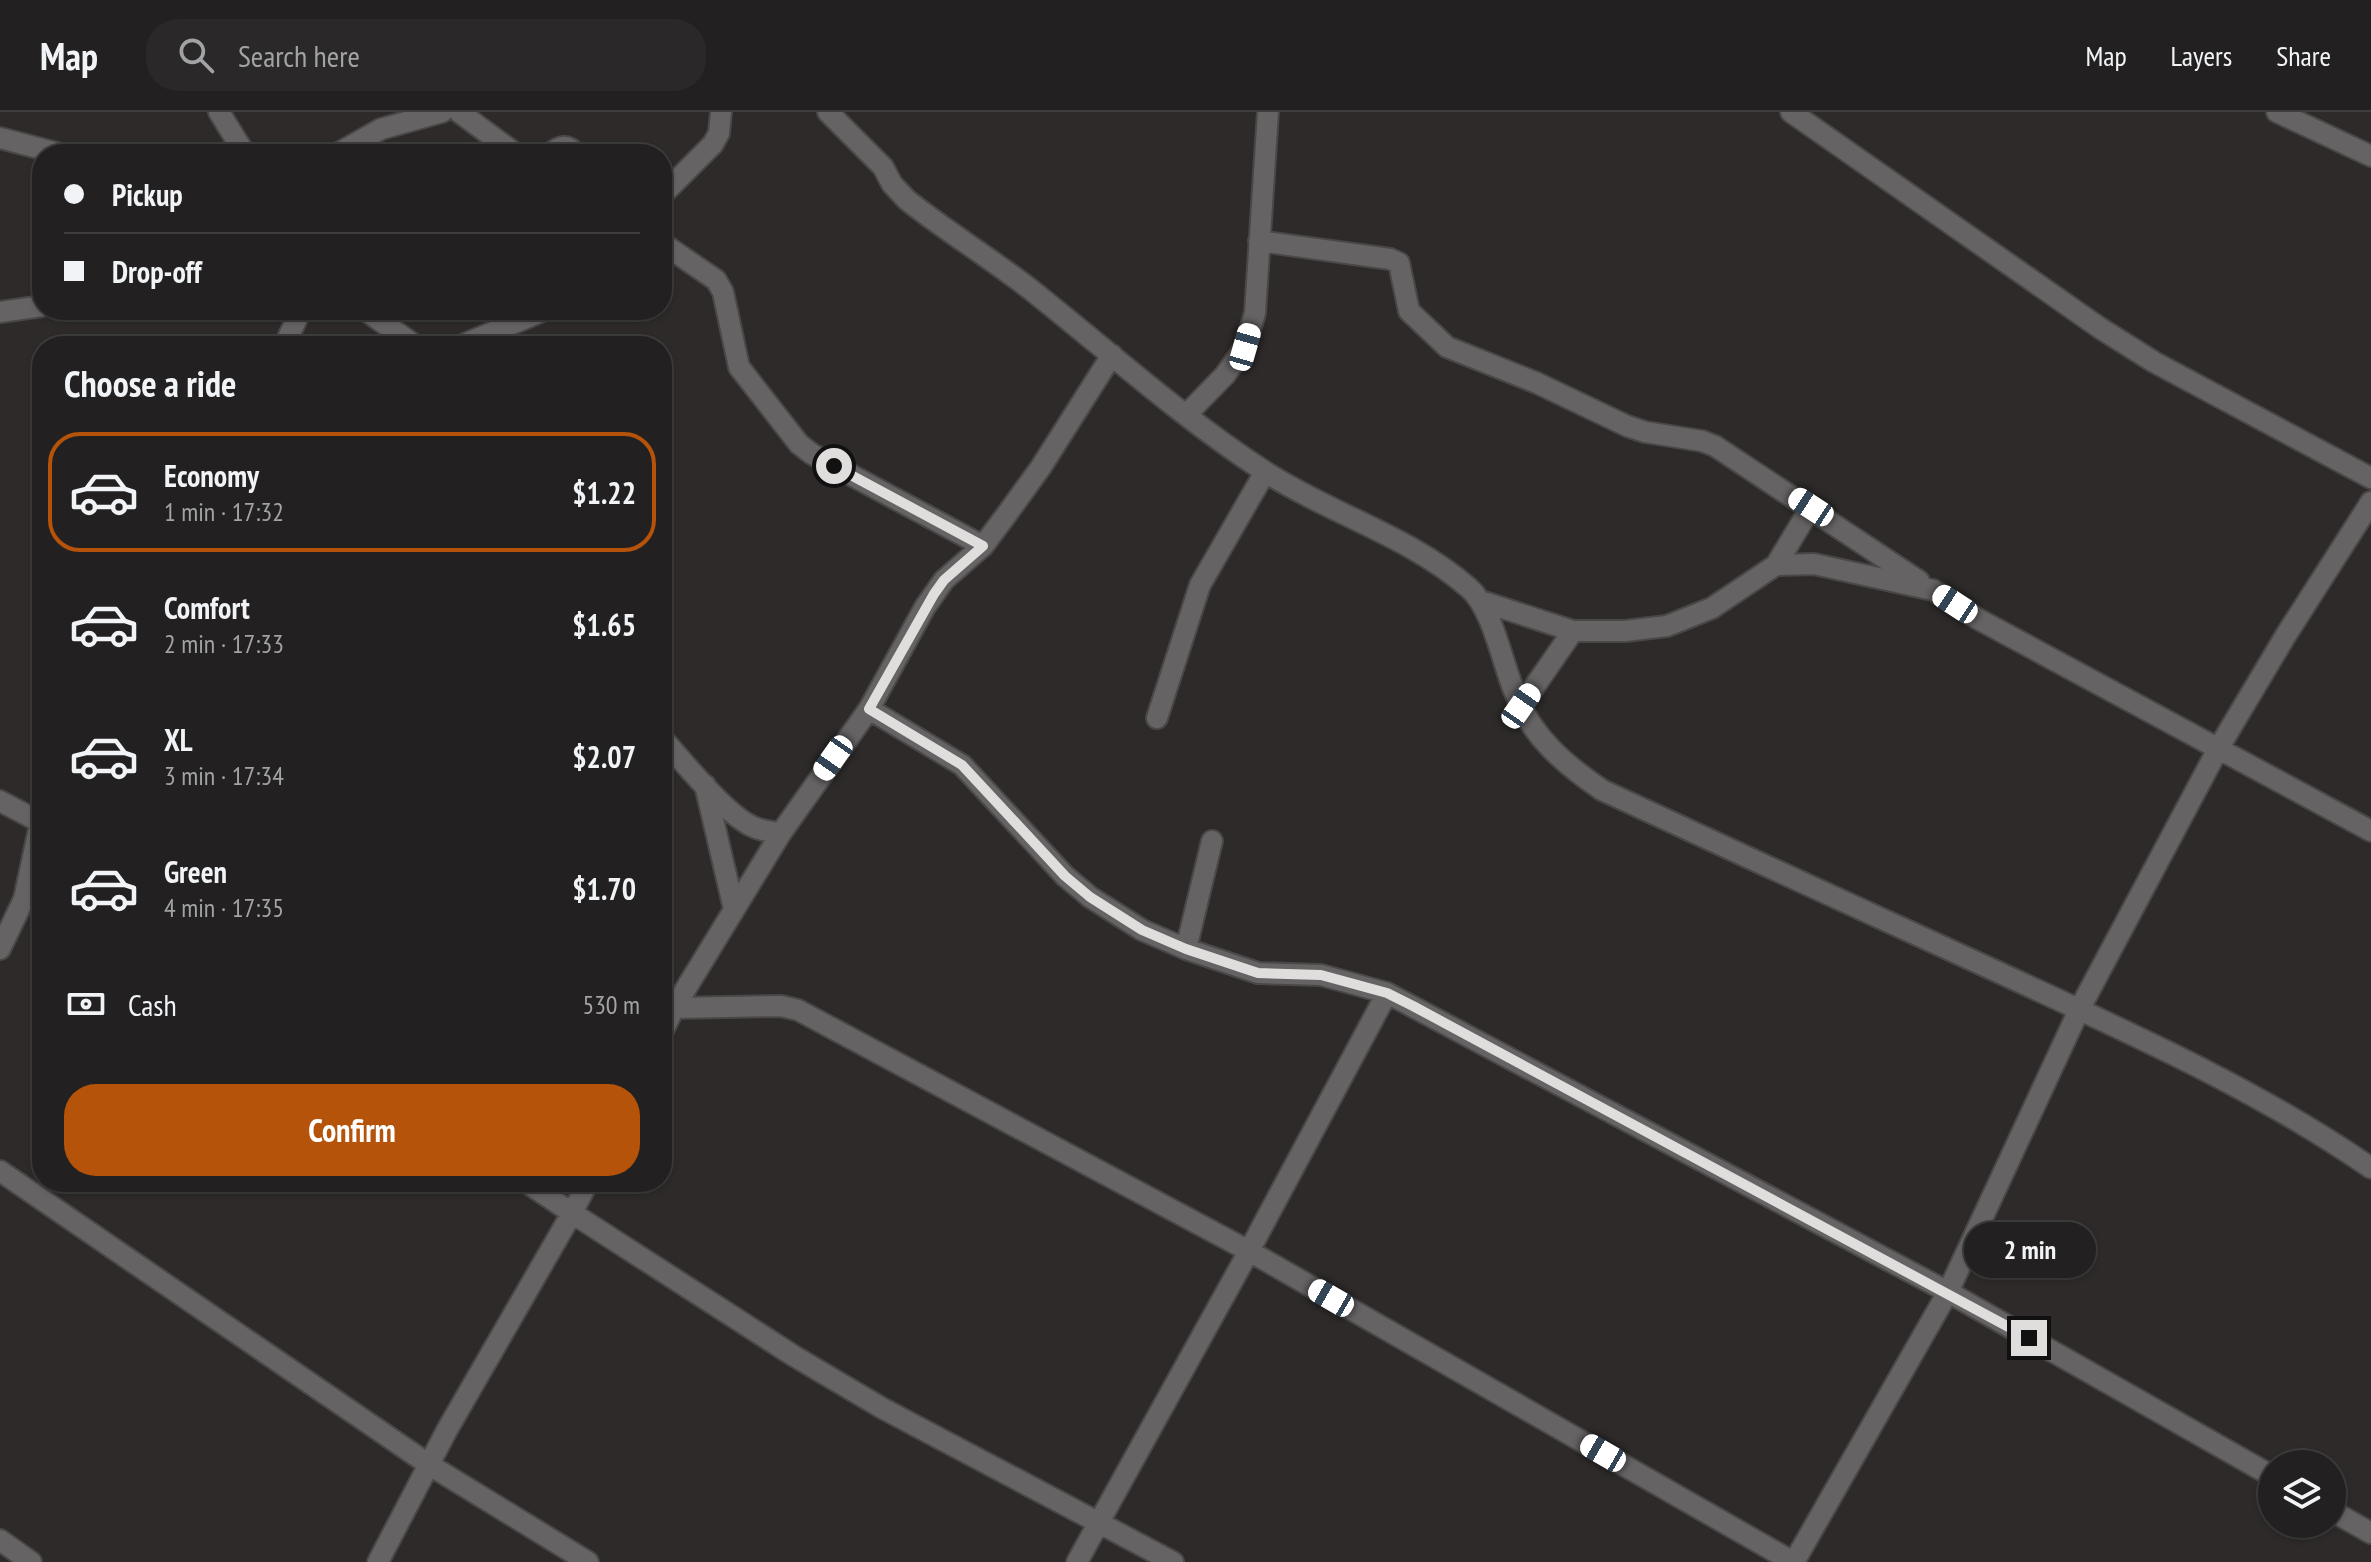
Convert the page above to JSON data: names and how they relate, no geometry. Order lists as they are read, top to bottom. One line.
{"page":{"header":"Map","search":"Search here","nav":["Map","Layers","Share"],"banner":["Pickup","Drop-off"],"heading":"Choose a ride","list":[{"name":"Economy","note":"1 min · 17:32","value":"$1.22"},{"name":"Comfort","note":"2 min · 17:33","value":"$1.65"},{"name":"XL","note":"3 min · 17:34","value":"$2.07"},{"name":"Green","note":"4 min · 17:35","value":"$1.70"}],"pay":["Cash","530 m"],"buttons":"Confirm","bubble":"2 min"}}
